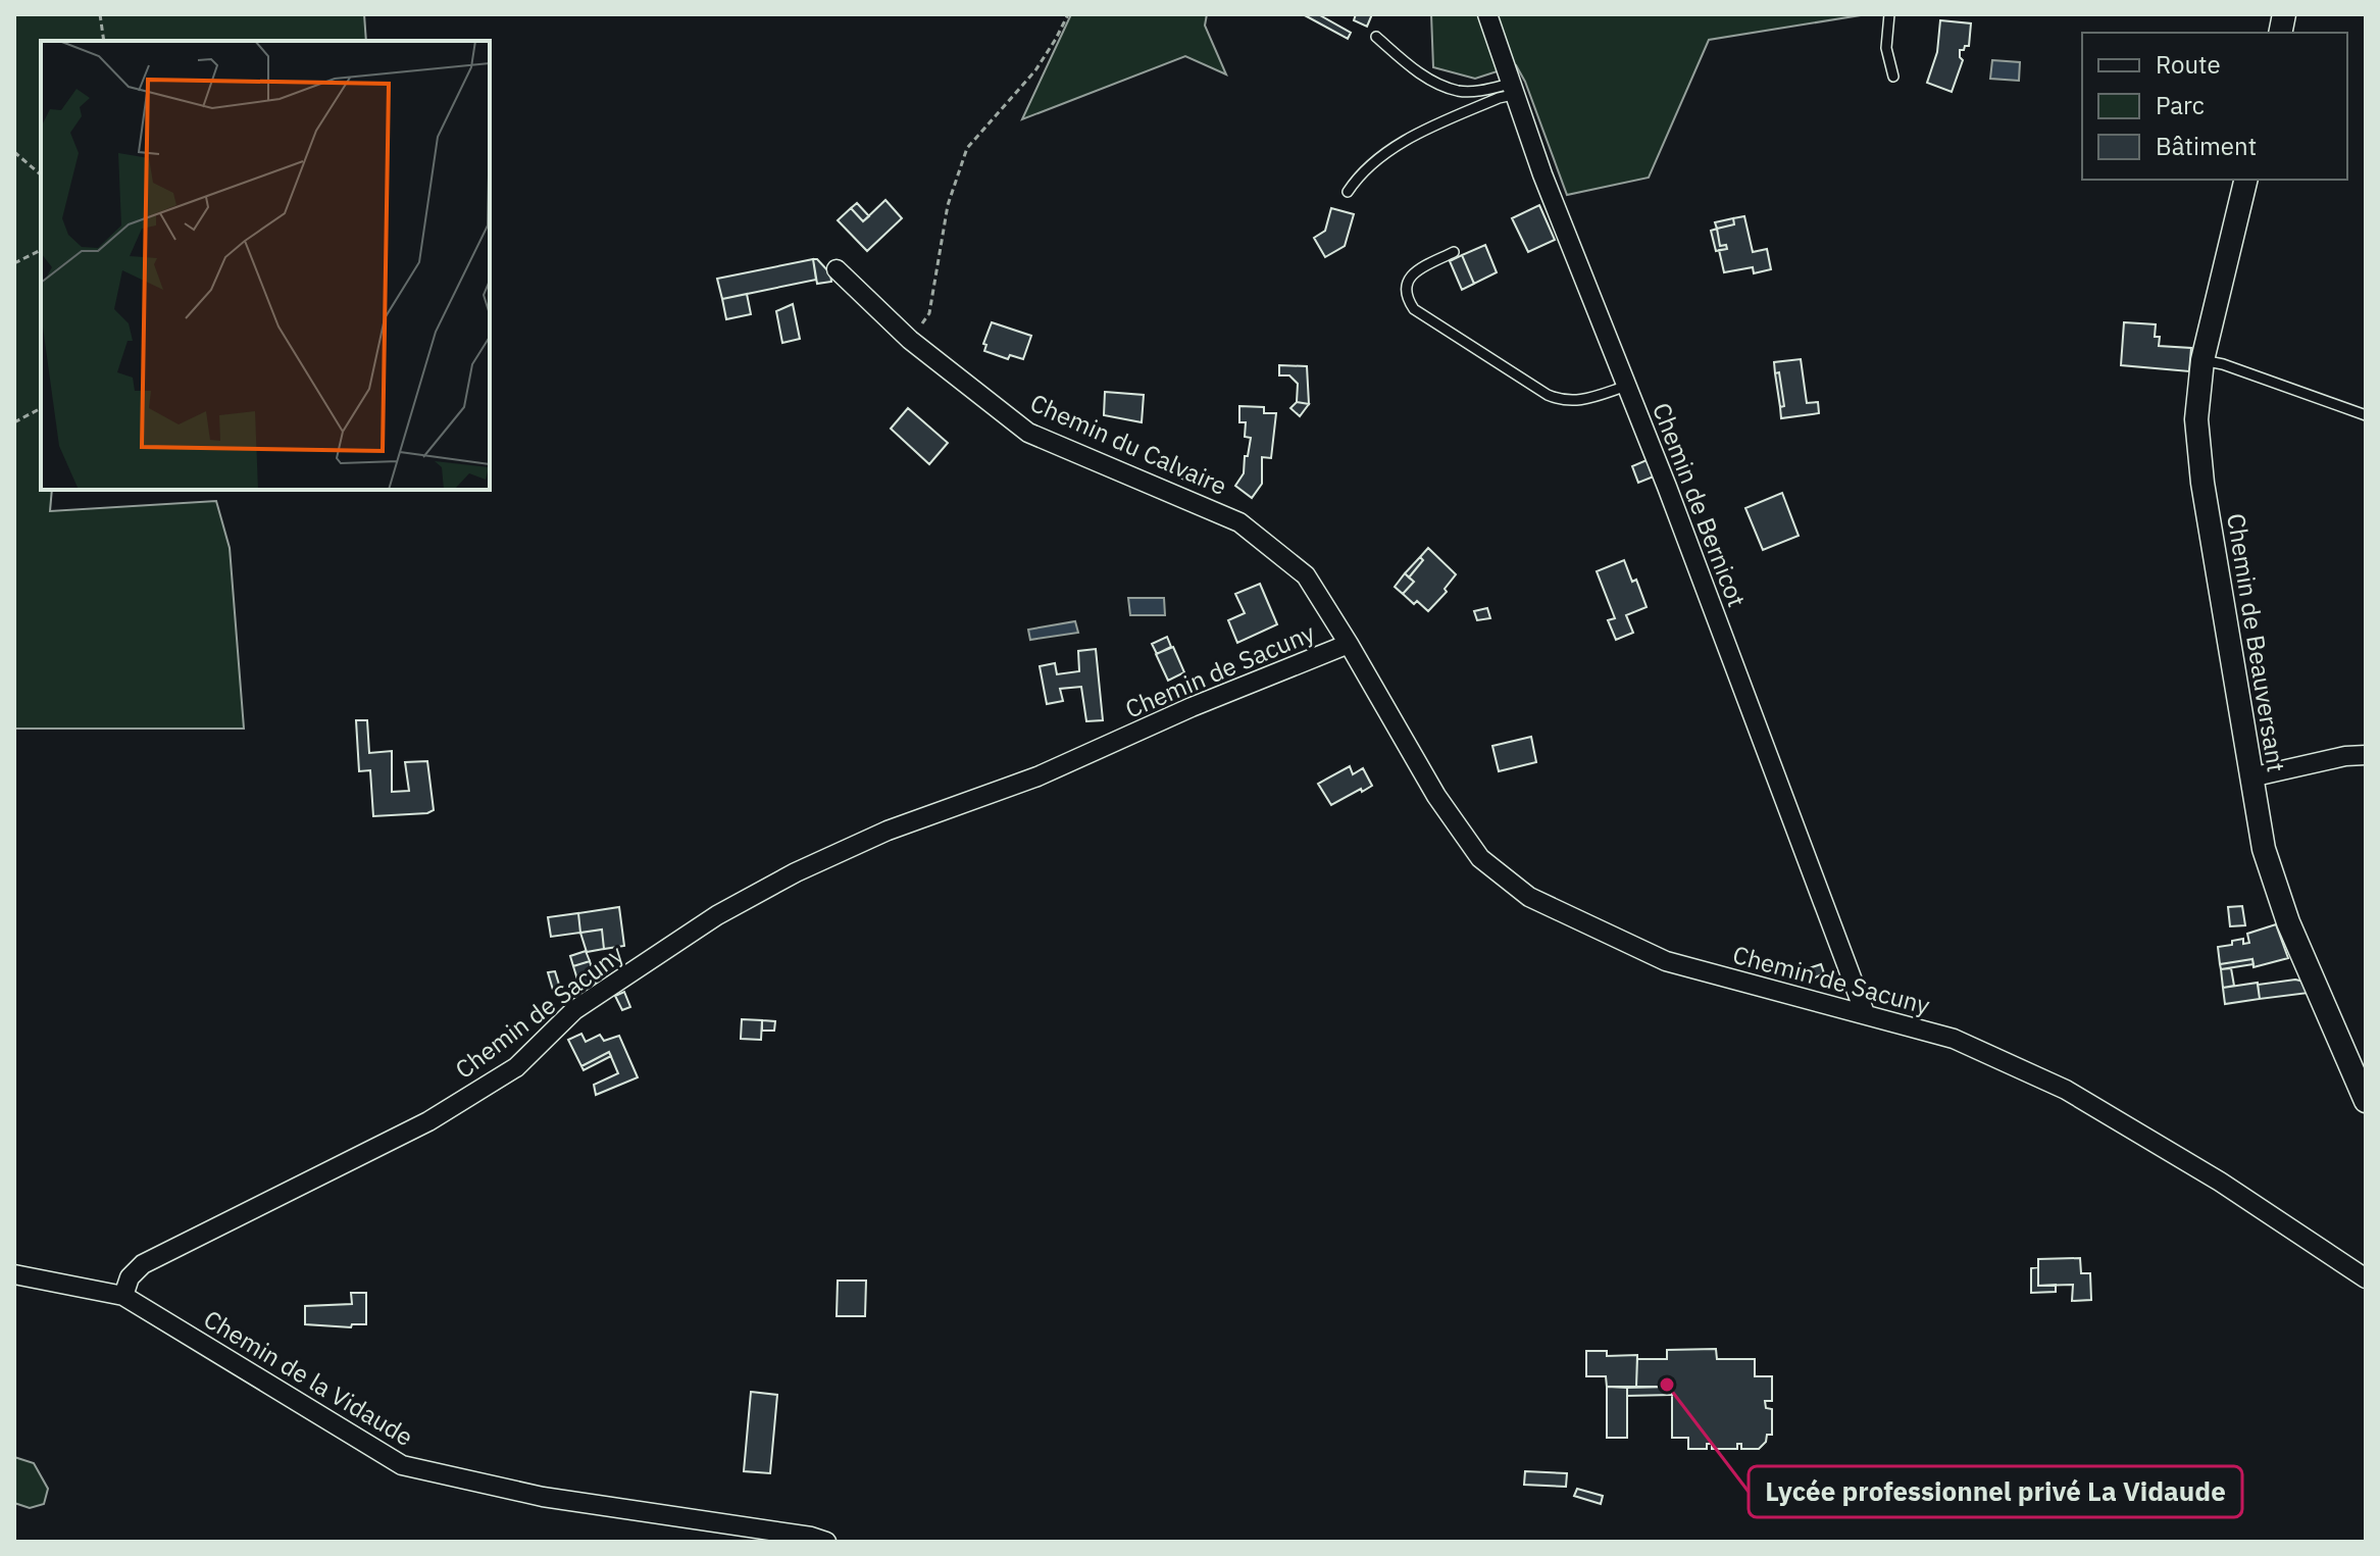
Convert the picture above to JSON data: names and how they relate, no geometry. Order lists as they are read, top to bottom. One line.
{"streets":{"street":["Chemin du Calvaire","Chemin de Bernicot","Chemin de Beauversant","Chemin de Sacuny","Chemin de la Vidaude"]},"crossings":[["Chemin du Calvaire","Chemin de Sacuny"],["Chemin de Bernicot","Chemin de Sacuny"],["Chemin de Sacuny","Chemin de la Vidaude"]],"places":["Lycée professionnel privé La Vidaude"],"legend":["Route","Parc","Bâtiment"]}
